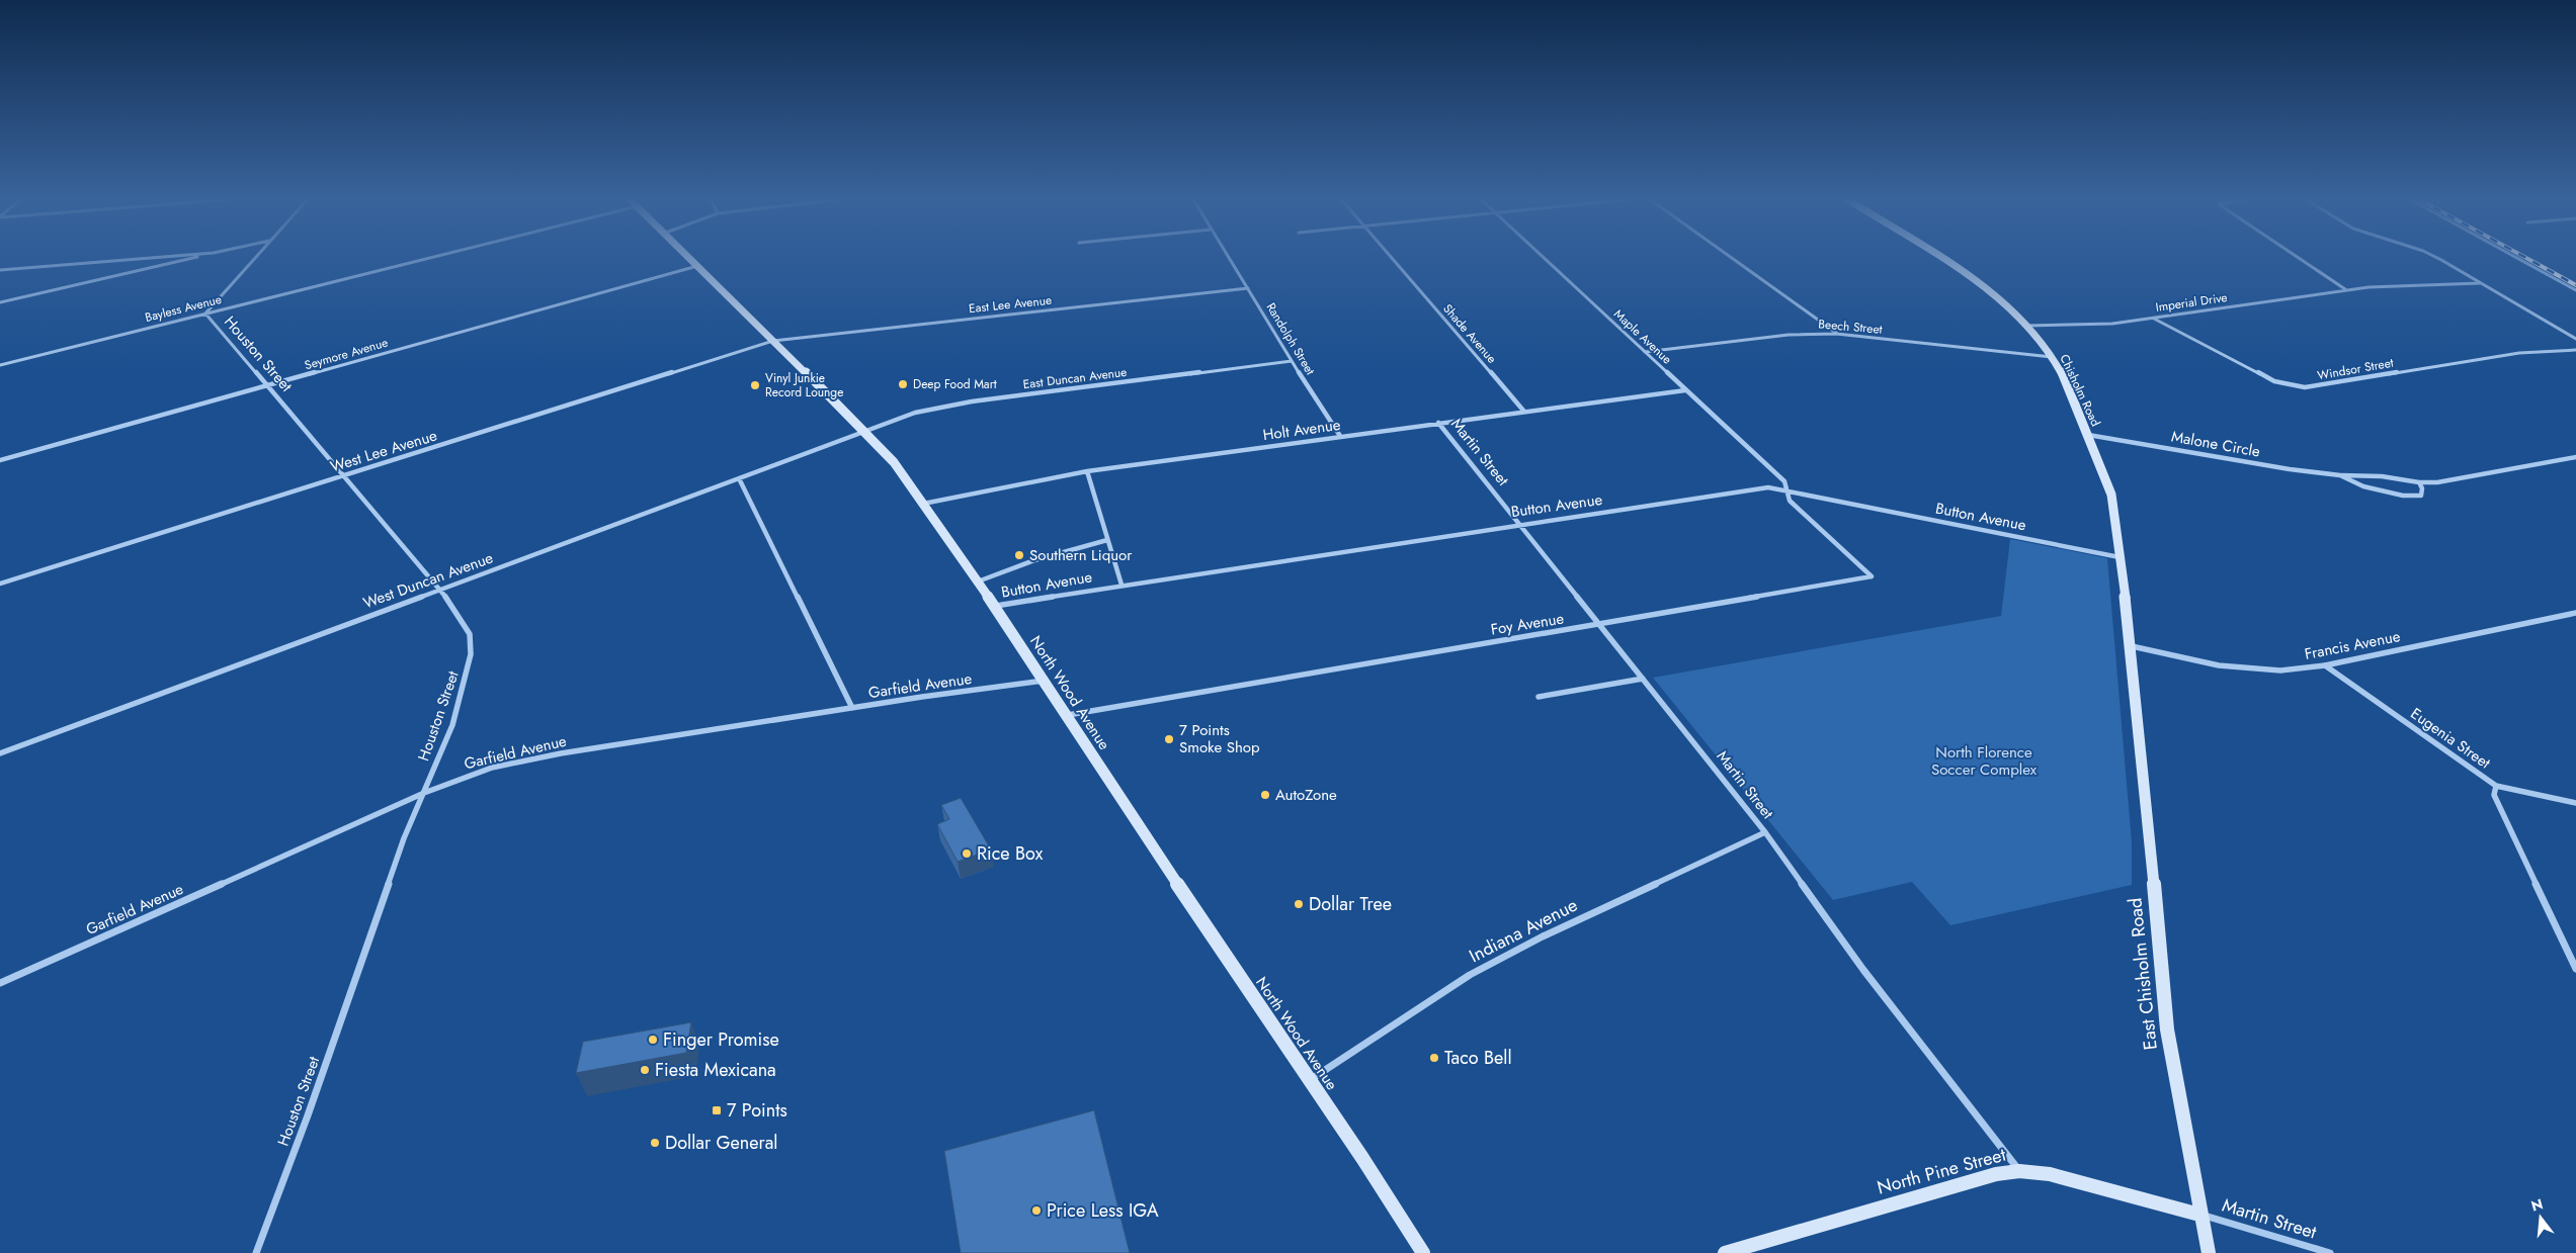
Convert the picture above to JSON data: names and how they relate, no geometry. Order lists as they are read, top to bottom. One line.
{"streets":{"main road":["Chisholm Road","North Wood Avenue","East Chisholm Road","North Pine Street"],"street":["Imperial Drive","East Lee Avenue","Bayless Avenue","Beech Street","Shade Avenue","Maple Avenue","Randolph Street","Houston Street","Seymore Avenue","Windsor Street","East Duncan Avenue","Holt Avenue","Malone Circle","West Lee Avenue","Martin Street","Button Avenue","West Duncan Avenue","Foy Avenue","Francis Avenue","Garfield Avenue","Eugenia Street","Indiana Avenue"]},"crossings":[["Imperial Drive","Windsor Street"],["Imperial Drive","Chisholm Road"],["East Lee Avenue","Randolph Street"],["East Lee Avenue","West Lee Avenue"],["East Lee Avenue","North Wood Avenue"],["Bayless Avenue","Houston Street"],["Beech Street","Maple Avenue"],["Beech Street","Chisholm Road"],["Shade Avenue","Holt Avenue"],["Maple Avenue","Holt Avenue"],["Maple Avenue","Button Avenue"],["Maple Avenue","Foy Avenue"],["Randolph Street","East Duncan Avenue"],["Randolph Street","Holt Avenue"],["Houston Street","Seymore Avenue"],["Houston Street","West Lee Avenue"],["Houston Street","West Duncan Avenue"],["Houston Street","Garfield Avenue"],["Seymore Avenue","North Wood Avenue"],["East Duncan Avenue","West Duncan Avenue"],["East Duncan Avenue","North Wood Avenue"],["Chisholm Road","Malone Circle"],["Chisholm Road","Button Avenue"],["Chisholm Road","Francis Avenue"],["Chisholm Road","East Chisholm Road"],["Holt Avenue","Martin Street"],["Holt Avenue","North Wood Avenue"],["West Lee Avenue","North Wood Avenue"],["Martin Street","Button Avenue"],["Martin Street","Foy Avenue"],["Martin Street","Indiana Avenue"],["Martin Street","East Chisholm Road"],["Martin Street","North Pine Street"],["Button Avenue","Foy Avenue"],["Button Avenue","North Wood Avenue"],["West Duncan Avenue","North Wood Avenue"],["Foy Avenue","North Wood Avenue"],["Francis Avenue","Eugenia Street"],["Garfield Avenue","North Wood Avenue"],["North Wood Avenue","Indiana Avenue"],["East Chisholm Road","North Pine Street"]],"parks":["North Florence Soccer Complex"],"places":{"other":["Deep Food Mart","Vinyl Junkie Record Lounge","Southern Liquor","7 Points Smoke Shop","AutoZone","Rice Box","Dollar Tree","Finger Promise","Taco Bell","Fiesta Mexicana","Dollar General","Price Less IGA"],"transit":["7 Points"]},"north":"top"}
